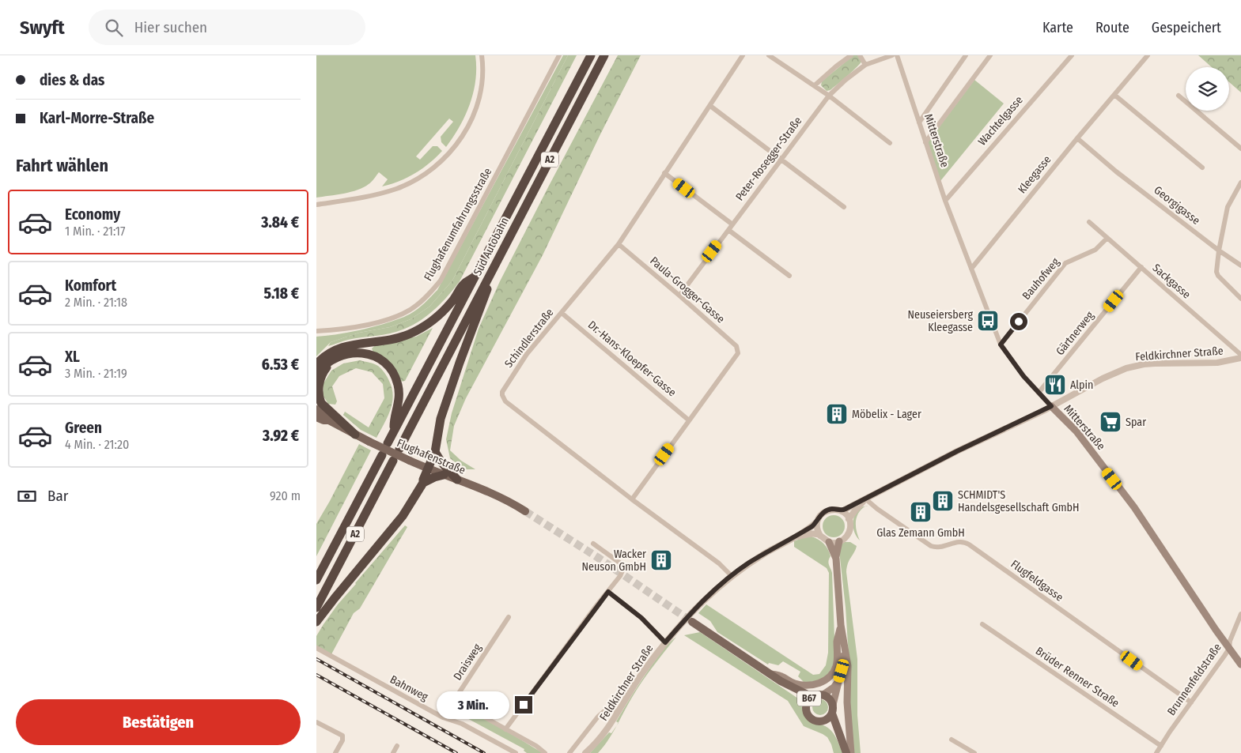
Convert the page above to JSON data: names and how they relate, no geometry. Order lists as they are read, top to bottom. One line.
{"streets":{"highway":["A2","Süd Autobahn"],"main road":["Mitterstraße","Flughafenstraße","B67"],"street":["Wachtelgasse","Peter-Rosegger-Straße","Kleegasse","Georgigasse","Flughafenumfahrungsstraße","Bauhofweg","Sackgasse","Paula-Grogger-Gasse","Gärtnerweg","Schindlerstraße","Feldkirchner Straße","Dr.-Hans-Kloepfer-Gasse","Flugfeldgasse","Draisweg","Brüder Renner Straße","Brunnenfeldstraße","Bahnweg"]},"crossings":[["Wachtelgasse","Mitterstraße"],["Mitterstraße","Kleegasse"],["Mitterstraße","Bauhofweg"],["Mitterstraße","Gärtnerweg"],["Mitterstraße","Feldkirchner Straße"],["Mitterstraße","Brunnenfeldstraße"],["Peter-Rosegger-Straße","Paula-Grogger-Gasse"],["Kleegasse","Georgigasse"],["Bauhofweg","Sackgasse"],["Sackgasse","Gärtnerweg"],["Sackgasse","Feldkirchner Straße"],["Paula-Grogger-Gasse","Schindlerstraße"],["Paula-Grogger-Gasse","Dr.-Hans-Kloepfer-Gasse"],["Schindlerstraße","Feldkirchner Straße"],["Schindlerstraße","Dr.-Hans-Kloepfer-Gasse"],["Feldkirchner Straße","Flugfeldgasse"],["Flugfeldgasse","Brunnenfeldstraße"],["Draisweg","Bahnweg"],["Brüder Renner Straße","Brunnenfeldstraße"]],"places":{"bus stop":["Neuseiersberg Kleegasse"],"restaurant":["Alpin"],"building":["Möbelix - Lager","SCHMIDT'S Handelsgesellschaft GmbH","Glas Zemann GmbH","Wacker Neuson GmbH"],"supermarket":["Spar"]},"page":{"header":"Swyft","search":"Hier suchen","nav":["Karte","Route","Gespeichert"],"banner":["dies & das","Karl-Morre-Straße"],"heading":"Fahrt wählen","list":[{"name":"Economy","note":"1 Min. · 21:17","value":"3.84 €"},{"name":"Komfort","note":"2 Min. · 21:18","value":"5.18 €"},{"name":"XL","note":"3 Min. · 21:19","value":"6.53 €"},{"name":"Green","note":"4 Min. · 21:20","value":"3.92 €"}],"pay":["Bar","920 m"],"buttons":"Bestätigen","bubble":"3 Min."}}
